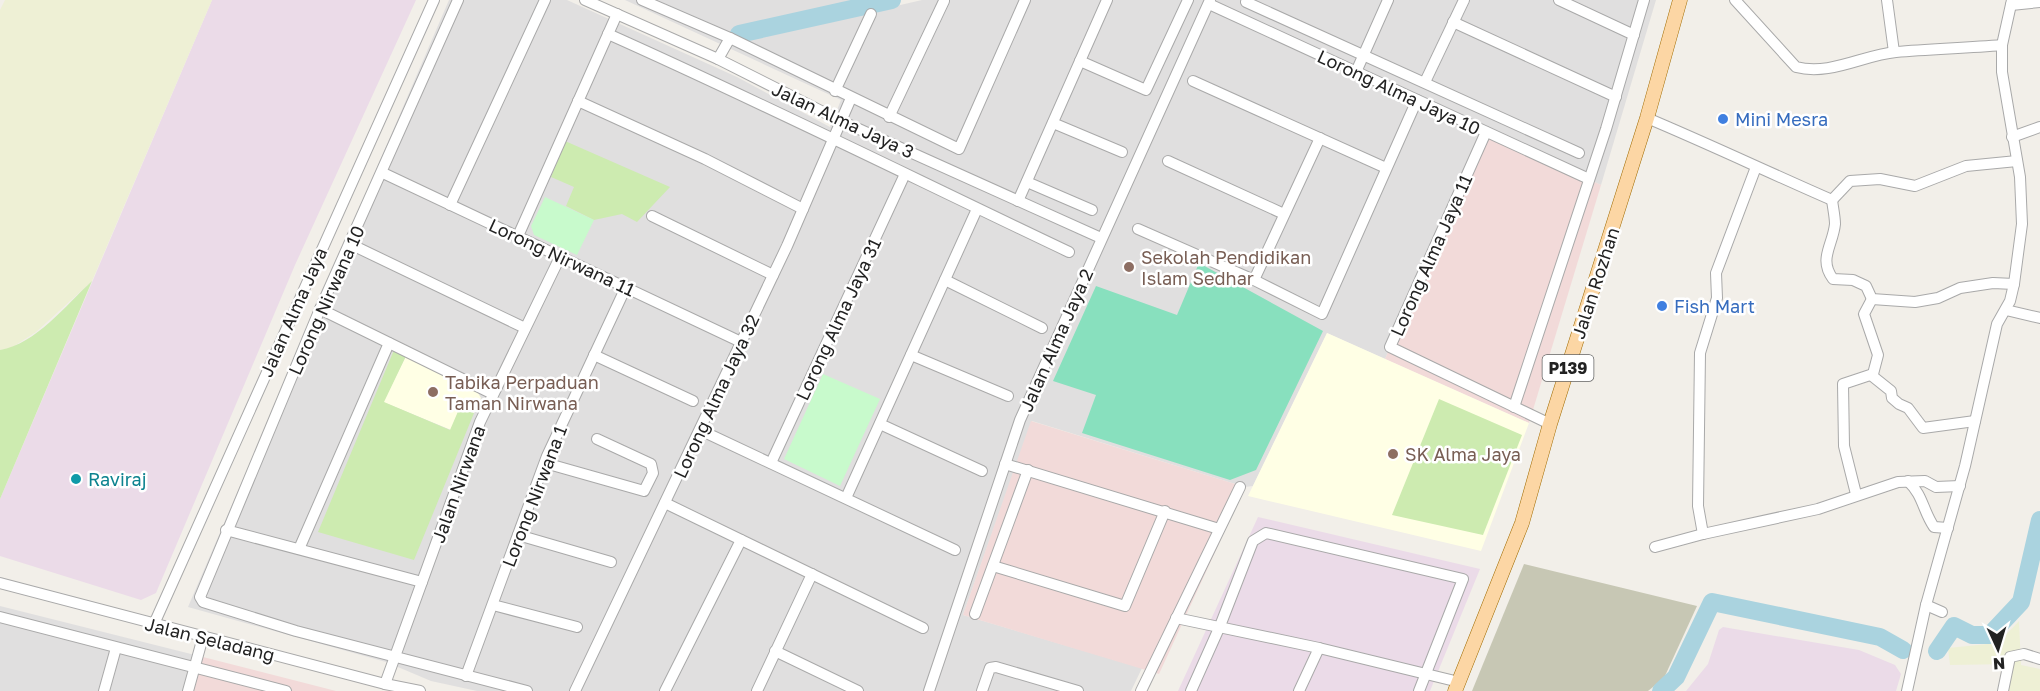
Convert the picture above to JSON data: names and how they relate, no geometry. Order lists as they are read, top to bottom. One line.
{"streets":{"main road":["Jalan Rozhan","P139"],"street":["Lorong Alma Jaya 10","Jalan Alma Jaya 3","Lorong Alma Jaya 11","Lorong Nirwana 11","Lorong Nirwana 10","Jalan Alma Jaya","Lorong Alma Jaya 31","Jalan Alma Jaya 2","Lorong Alma Jaya 32","Jalan Nirwana","Lorong Nirwana 1","Jalan Seladang"]},"crossings":[["Lorong Alma Jaya 10","Lorong Alma Jaya 11"],["Lorong Alma Jaya 10","Jalan Rozhan"],["Lorong Alma Jaya 10","Jalan Alma Jaya 2"],["Jalan Alma Jaya 3","Lorong Alma Jaya 31"],["Jalan Alma Jaya 3","Jalan Alma Jaya 2"],["Jalan Alma Jaya 3","Lorong Alma Jaya 32"],["Lorong Alma Jaya 11","Jalan Rozhan"],["Lorong Nirwana 11","Lorong Nirwana 10"],["Lorong Nirwana 11","Lorong Alma Jaya 32"],["Lorong Nirwana 11","Jalan Nirwana"],["Lorong Nirwana 11","Lorong Nirwana 1"],["Lorong Nirwana 10","Jalan Seladang"],["Jalan Alma Jaya","Jalan Seladang"],["Jalan Nirwana","Jalan Seladang"],["Lorong Nirwana 1","Jalan Seladang"]],"places":["Mini Mesra","Sekolah Pendidikan Islam Sedhar","Fish Mart","Tabika Perpaduan Taman Nirwana","SK Alma Jaya","Raviraj"],"north":"bottom"}
